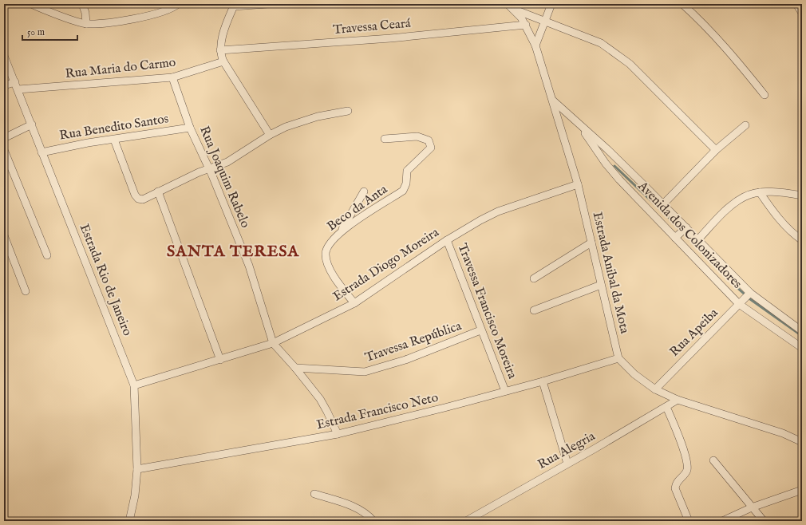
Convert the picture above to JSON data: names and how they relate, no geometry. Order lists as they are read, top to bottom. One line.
{"streets":{"street":["Travessa Ceará","Rua Maria do Carmo","Rua Benedito Santos","Rua Joaquim Rabelo","Beco da Anta","Avenida dos Colonizadores","Estrada Diogo Moreira","Estrada Anibal da Mota","Estrada Rio de Janeiro","Travessa Francisco Moreira","Rua Apeiba","Travessa República","Estrada Francisco Neto","Rua Alegria"]},"crossings":[["Travessa Ceará","Estrada Anibal da Mota"],["Rua Maria do Carmo","Rua Joaquim Rabelo"],["Rua Maria do Carmo","Estrada Rio de Janeiro"],["Rua Benedito Santos","Rua Joaquim Rabelo"],["Rua Benedito Santos","Estrada Rio de Janeiro"],["Rua Joaquim Rabelo","Estrada Diogo Moreira"],["Rua Joaquim Rabelo","Travessa República"],["Rua Joaquim Rabelo","Estrada Francisco Neto"],["Beco da Anta","Estrada Diogo Moreira"],["Avenida dos Colonizadores","Estrada Anibal da Mota"],["Avenida dos Colonizadores","Rua Apeiba"],["Estrada Diogo Moreira","Estrada Anibal da Mota"],["Estrada Diogo Moreira","Estrada Rio de Janeiro"],["Estrada Diogo Moreira","Travessa Francisco Moreira"],["Estrada Anibal da Mota","Estrada Francisco Neto"],["Estrada Rio de Janeiro","Estrada Francisco Neto"],["Travessa Francisco Moreira","Travessa República"],["Travessa Francisco Moreira","Estrada Francisco Neto"]],"districts":["SANTA TERESA"],"scale_bar":"50 m"}
